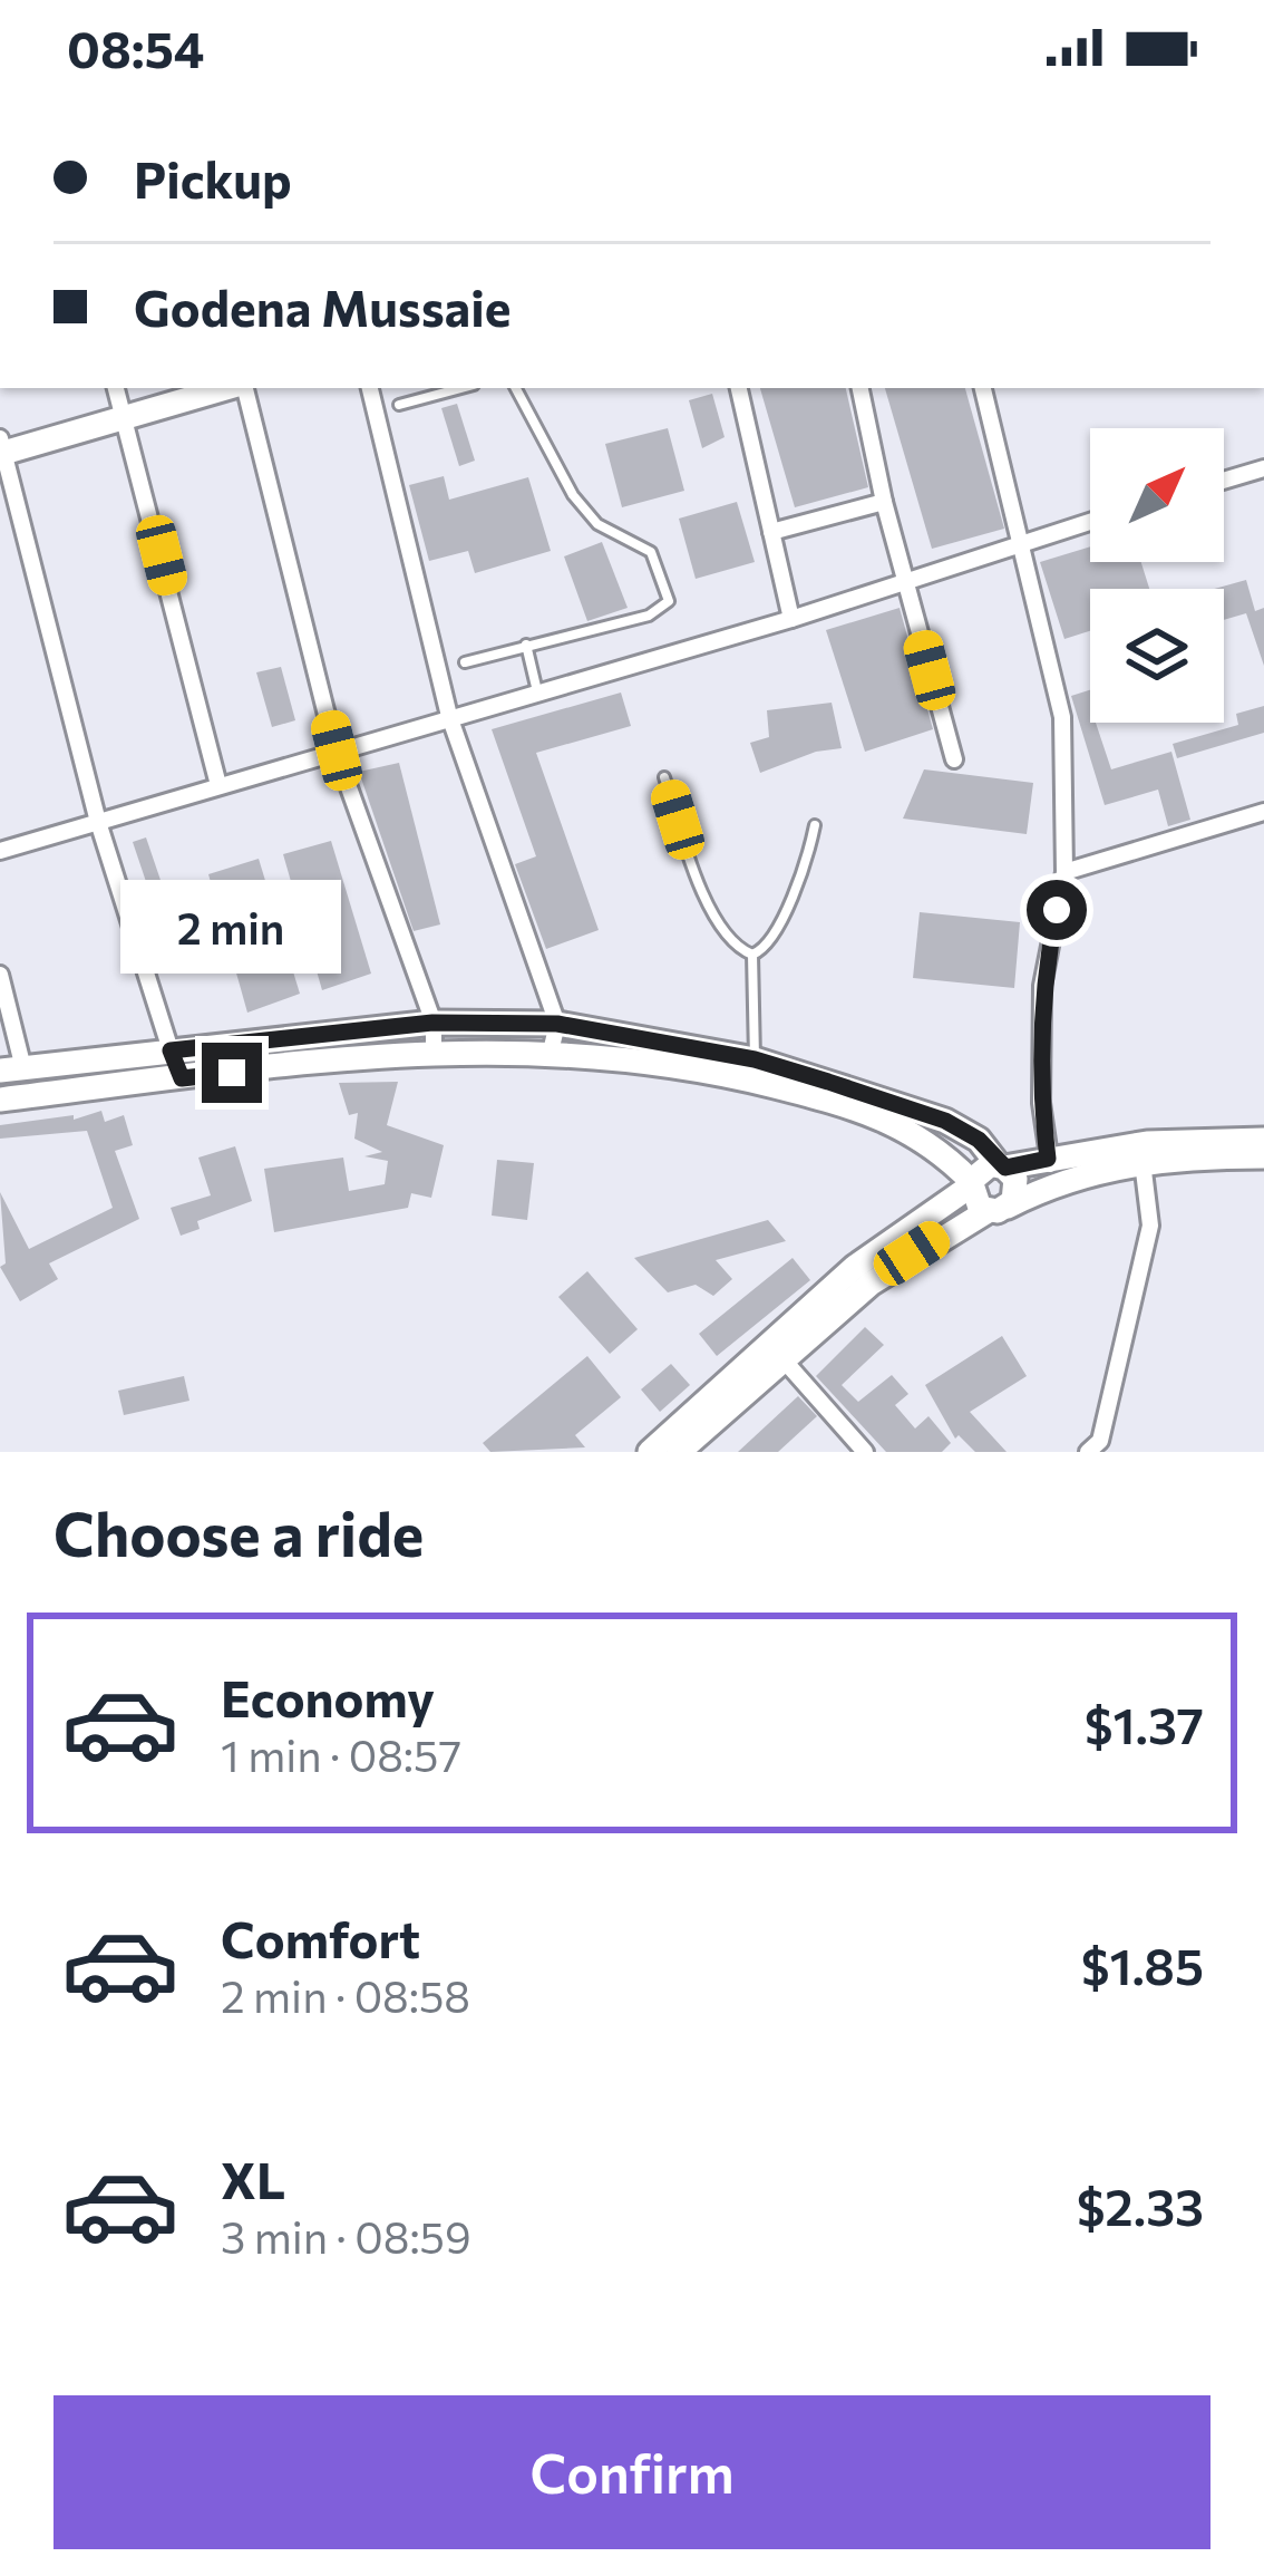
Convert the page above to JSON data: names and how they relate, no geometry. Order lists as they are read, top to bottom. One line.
{"north":"top right","page":{"status":"08:54","banner":["Pickup","Godena Mussaie"],"bubble":"2 min","heading":"Choose a ride","list":[{"name":"Economy","note":"1 min · 08:57","value":"$1.37"},{"name":"Comfort","note":"2 min · 08:58","value":"$1.85"},{"name":"XL","note":"3 min · 08:59","value":"$2.33"}],"buttons":"Confirm"}}
